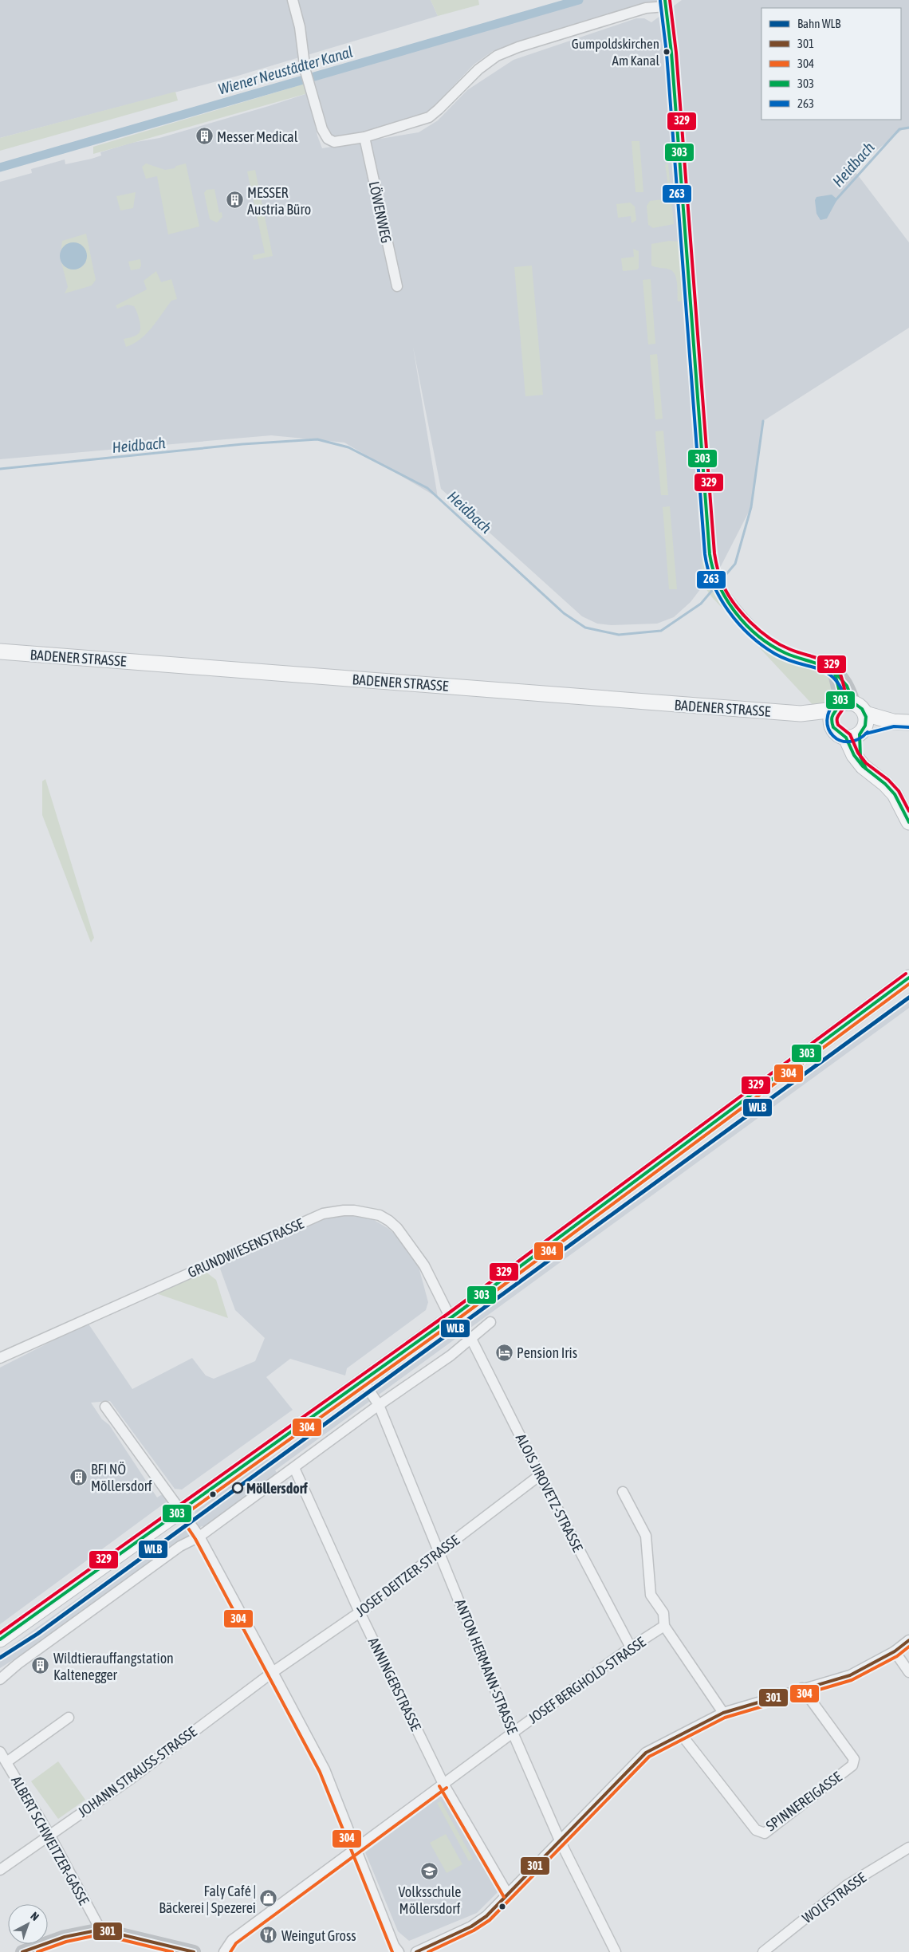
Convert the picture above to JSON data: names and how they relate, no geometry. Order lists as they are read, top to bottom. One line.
{"streets":{"main road":["BADENER STRASSE"],"street":["LÖWENWEG","GRUNDWIESENSTRASSE","ALOIS JIROVETZ-STRASSE","JOSEF DEITZER-STRASSE","ANTON HERMANN-STRASSE","JOSEF BERGHOLD-STRASSE","ANNINGERSTRASSE","JOHANN STRAUSS-STRASSE","SPINNEREIGASSE","ALBERT SCHWEITZER-GASSE","WOLFSTRASSE"]},"crossings":[["ALOIS JIROVETZ-STRASSE","JOSEF DEITZER-STRASSE"],["ALOIS JIROVETZ-STRASSE","JOSEF BERGHOLD-STRASSE"],["JOSEF DEITZER-STRASSE","ANTON HERMANN-STRASSE"],["JOSEF DEITZER-STRASSE","ANNINGERSTRASSE"],["JOSEF DEITZER-STRASSE","JOHANN STRAUSS-STRASSE"],["ANTON HERMANN-STRASSE","JOSEF BERGHOLD-STRASSE"],["JOSEF BERGHOLD-STRASSE","ANNINGERSTRASSE"],["JOHANN STRAUSS-STRASSE","ALBERT SCHWEITZER-GASSE"]],"water":["Wiener Neustädter Kanal","Heidbach"],"places":{"other":["Gumpoldskirchen Am Kanal","Möllersdorf"],"building":["Messer Medical","MESSER Austria Büro","BFI NÖ Möllersdorf","Wildtierauffangstation Kaltenegger"],"hotel":["Pension Iris"],"school or university":["Volksschule Möllersdorf"],"shop":["Faly Café | Bäckerei | Spezerei"],"restaurant":["Weingut Gross"]},"lines":["transit line 303","transit line 329","transit line 263","transit line 304","rail line WLB","transit line 301"],"legend":["Bahn WLB","301","304","303","263"],"north":"top right"}
